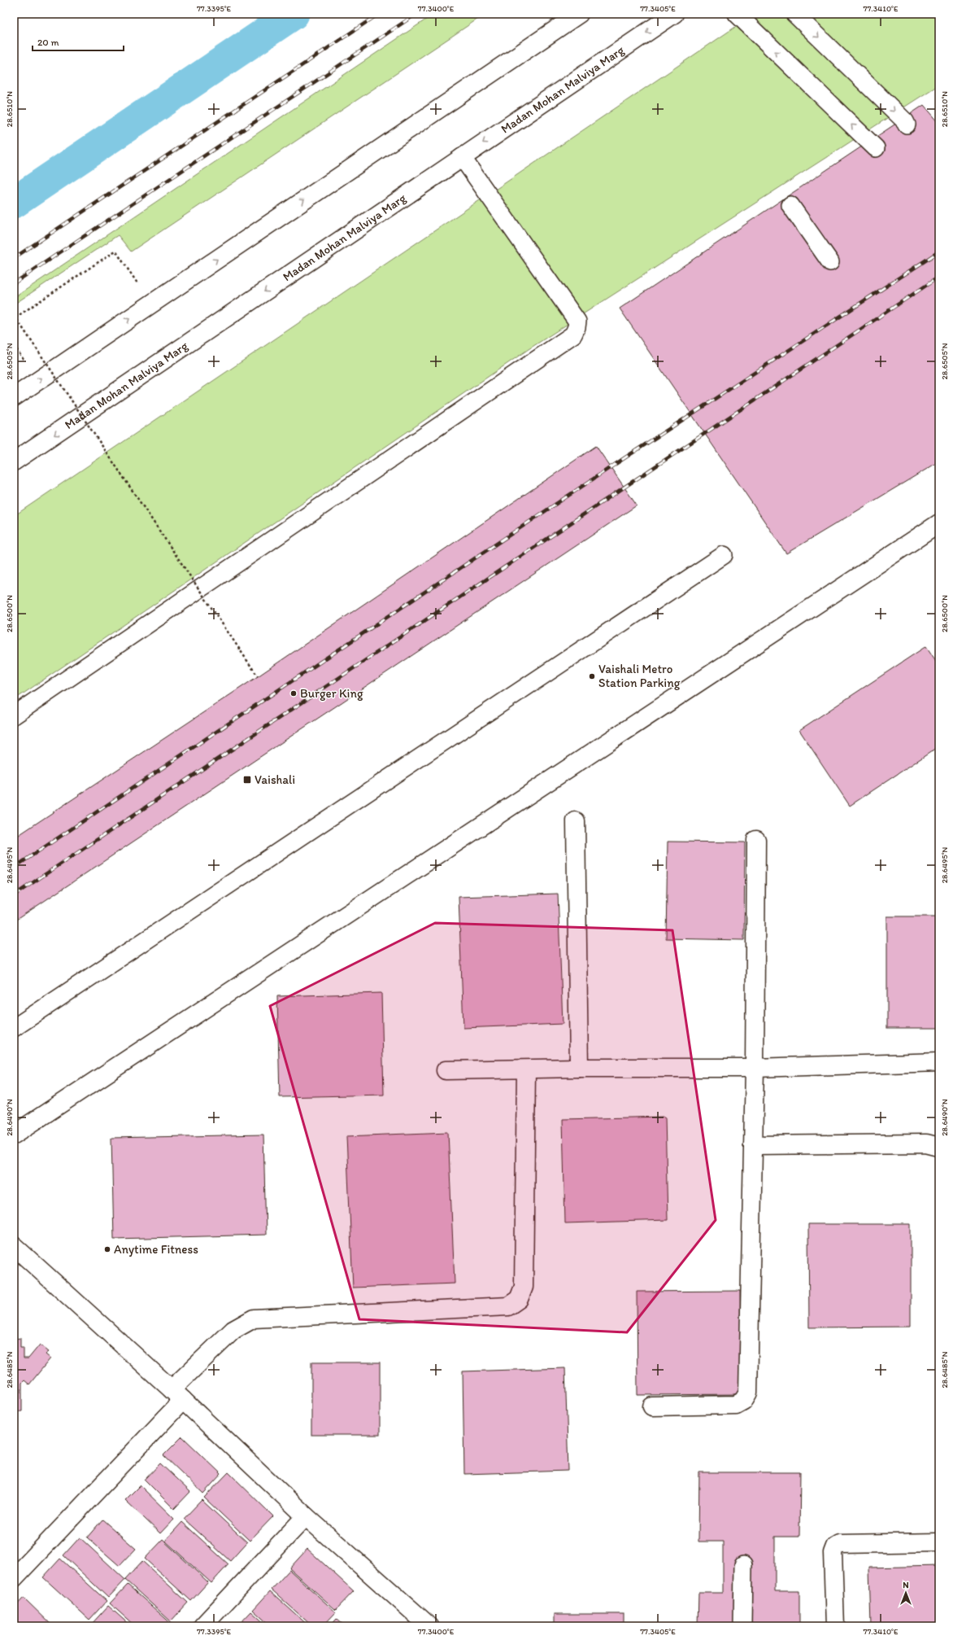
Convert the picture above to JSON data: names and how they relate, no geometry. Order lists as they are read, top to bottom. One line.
{"streets":{"street":["Madan Mohan Malviya Marg"]},"places":{"other":["Vaishali Metro Station Parking","Burger King","Anytime Fitness"],"transit":["Vaishali"]},"scale_bar":"20 m","north":"top","coordinates":["77.3395°E","77.3400°E","77.3405°E","77.3410°E","28.6510°N","28.6505°N","28.6500°N","28.6495°N","28.6490°N","28.6485°N"]}
